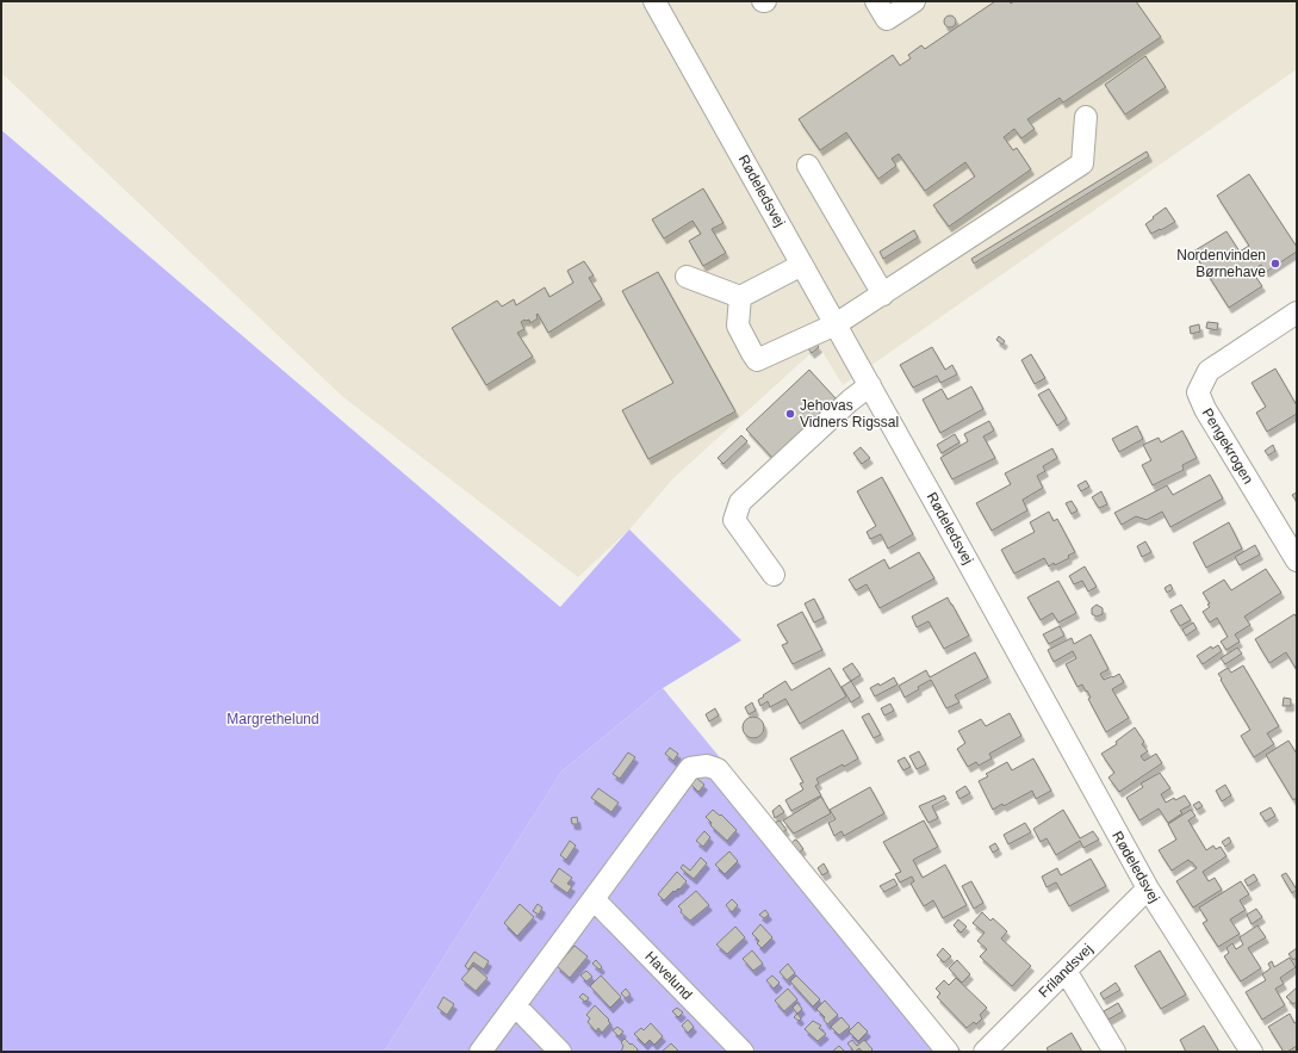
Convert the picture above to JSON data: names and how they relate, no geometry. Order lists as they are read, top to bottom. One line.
{"streets":{"street":["Rødeledsvej","Pengekrogen","Frilandsvej","Havelund"]},"crossings":[["Rødeledsvej","Frilandsvej"]],"parks":["Margrethelund"],"places":["Nordenvinden Børnehave","Jehovas Vidners Rigssal"]}
